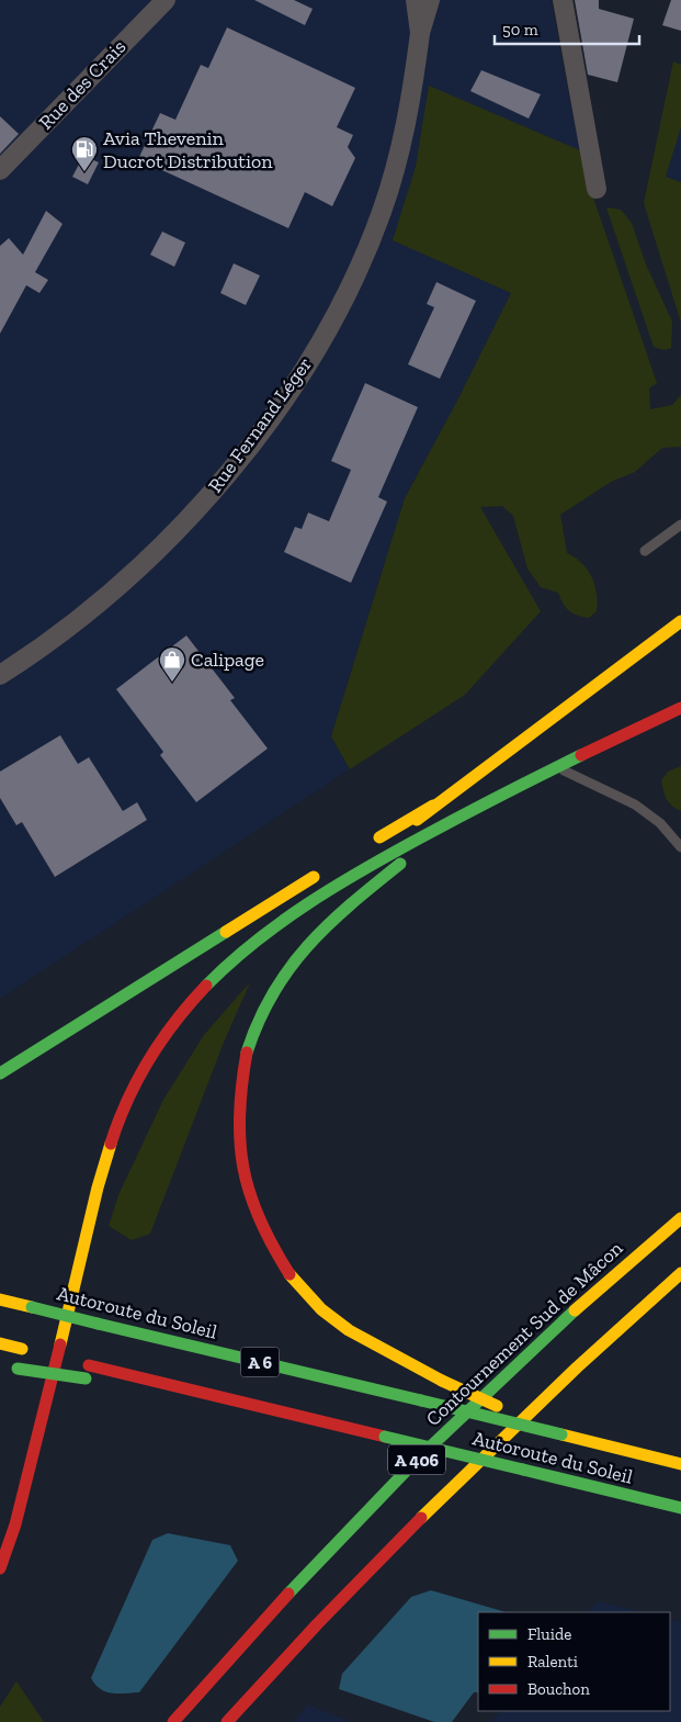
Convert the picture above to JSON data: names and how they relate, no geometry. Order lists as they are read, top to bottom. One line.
{"streets":{"highway":["Autoroute du Soleil","Contournement Sud de Mâcon","A 6","A 406"],"street":["Rue des Crais","Rue Fernand Léger"]},"places":{"fuel station":["Avia Thevenin Ducrot Distribution"],"shop":["Calipage"]},"legend":["Fluide","Ralenti","Bouchon"],"scale_bar":"50 m"}
